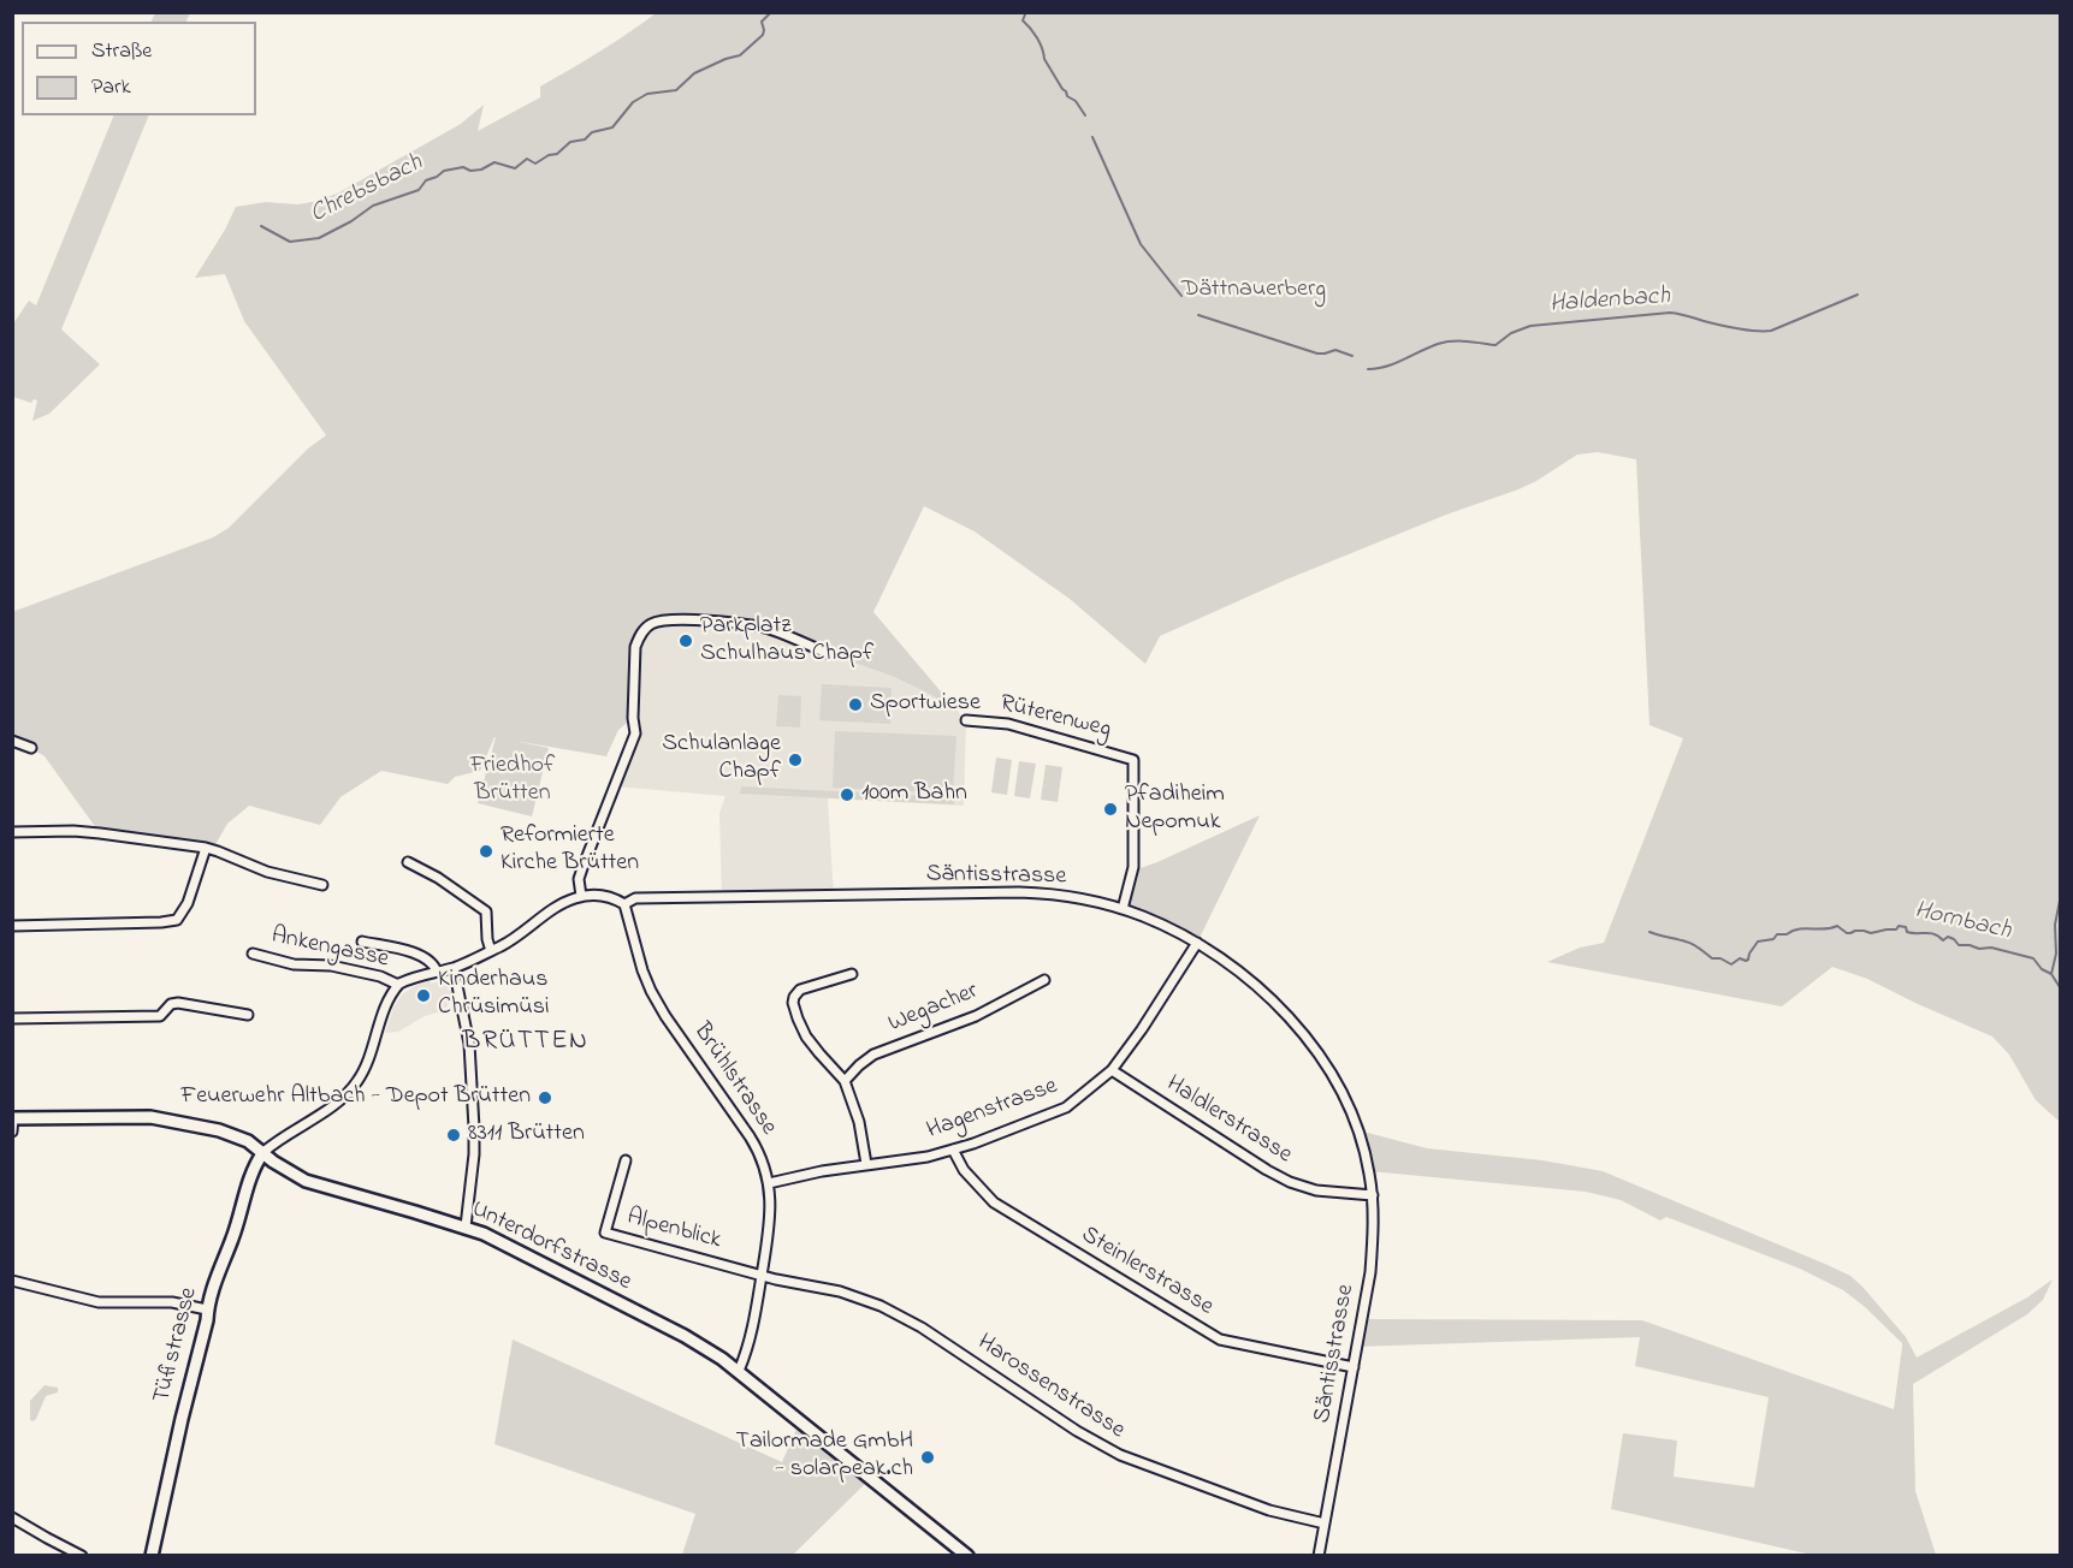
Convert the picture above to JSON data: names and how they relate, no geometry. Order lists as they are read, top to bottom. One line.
{"streets":{"street":["Rüterenweg","Säntisstrasse","Ankengasse","Wegacher","Brühlstrasse","Hagenstrasse","Haldlerstrasse","Alpenblick","Unterdorfstrasse","Steinlerstrasse","Tüfistrasse","Harossenstrasse"]},"crossings":[["Rüterenweg","Säntisstrasse"],["Säntisstrasse","Brühlstrasse"],["Säntisstrasse","Hagenstrasse"],["Säntisstrasse","Haldlerstrasse"],["Säntisstrasse","Steinlerstrasse"],["Säntisstrasse","Harossenstrasse"],["Brühlstrasse","Hagenstrasse"],["Brühlstrasse","Alpenblick"],["Brühlstrasse","Unterdorfstrasse"],["Brühlstrasse","Harossenstrasse"],["Hagenstrasse","Haldlerstrasse"],["Hagenstrasse","Steinlerstrasse"],["Alpenblick","Harossenstrasse"],["Unterdorfstrasse","Tüfistrasse"]],"districts":["BRÜTTEN"],"water":["Chrebsbach","Haldenbach","Hornbach"],"parks":["Dättnauerberg","Friedhof Brütten"],"places":["Parkplatz Schulhaus Chapf","Sportwiese","Schulanlage Chapf","100m Bahn","Pfadiheim Nepomuk","Reformierte Kirche Brütten","Kinderhaus Chrüsimüsi","Feuerwehr Altbach - Depot Brütten","8311 Brütten","Tailormade GmbH - solarpeak.ch"],"legend":["Straße","Park"]}
